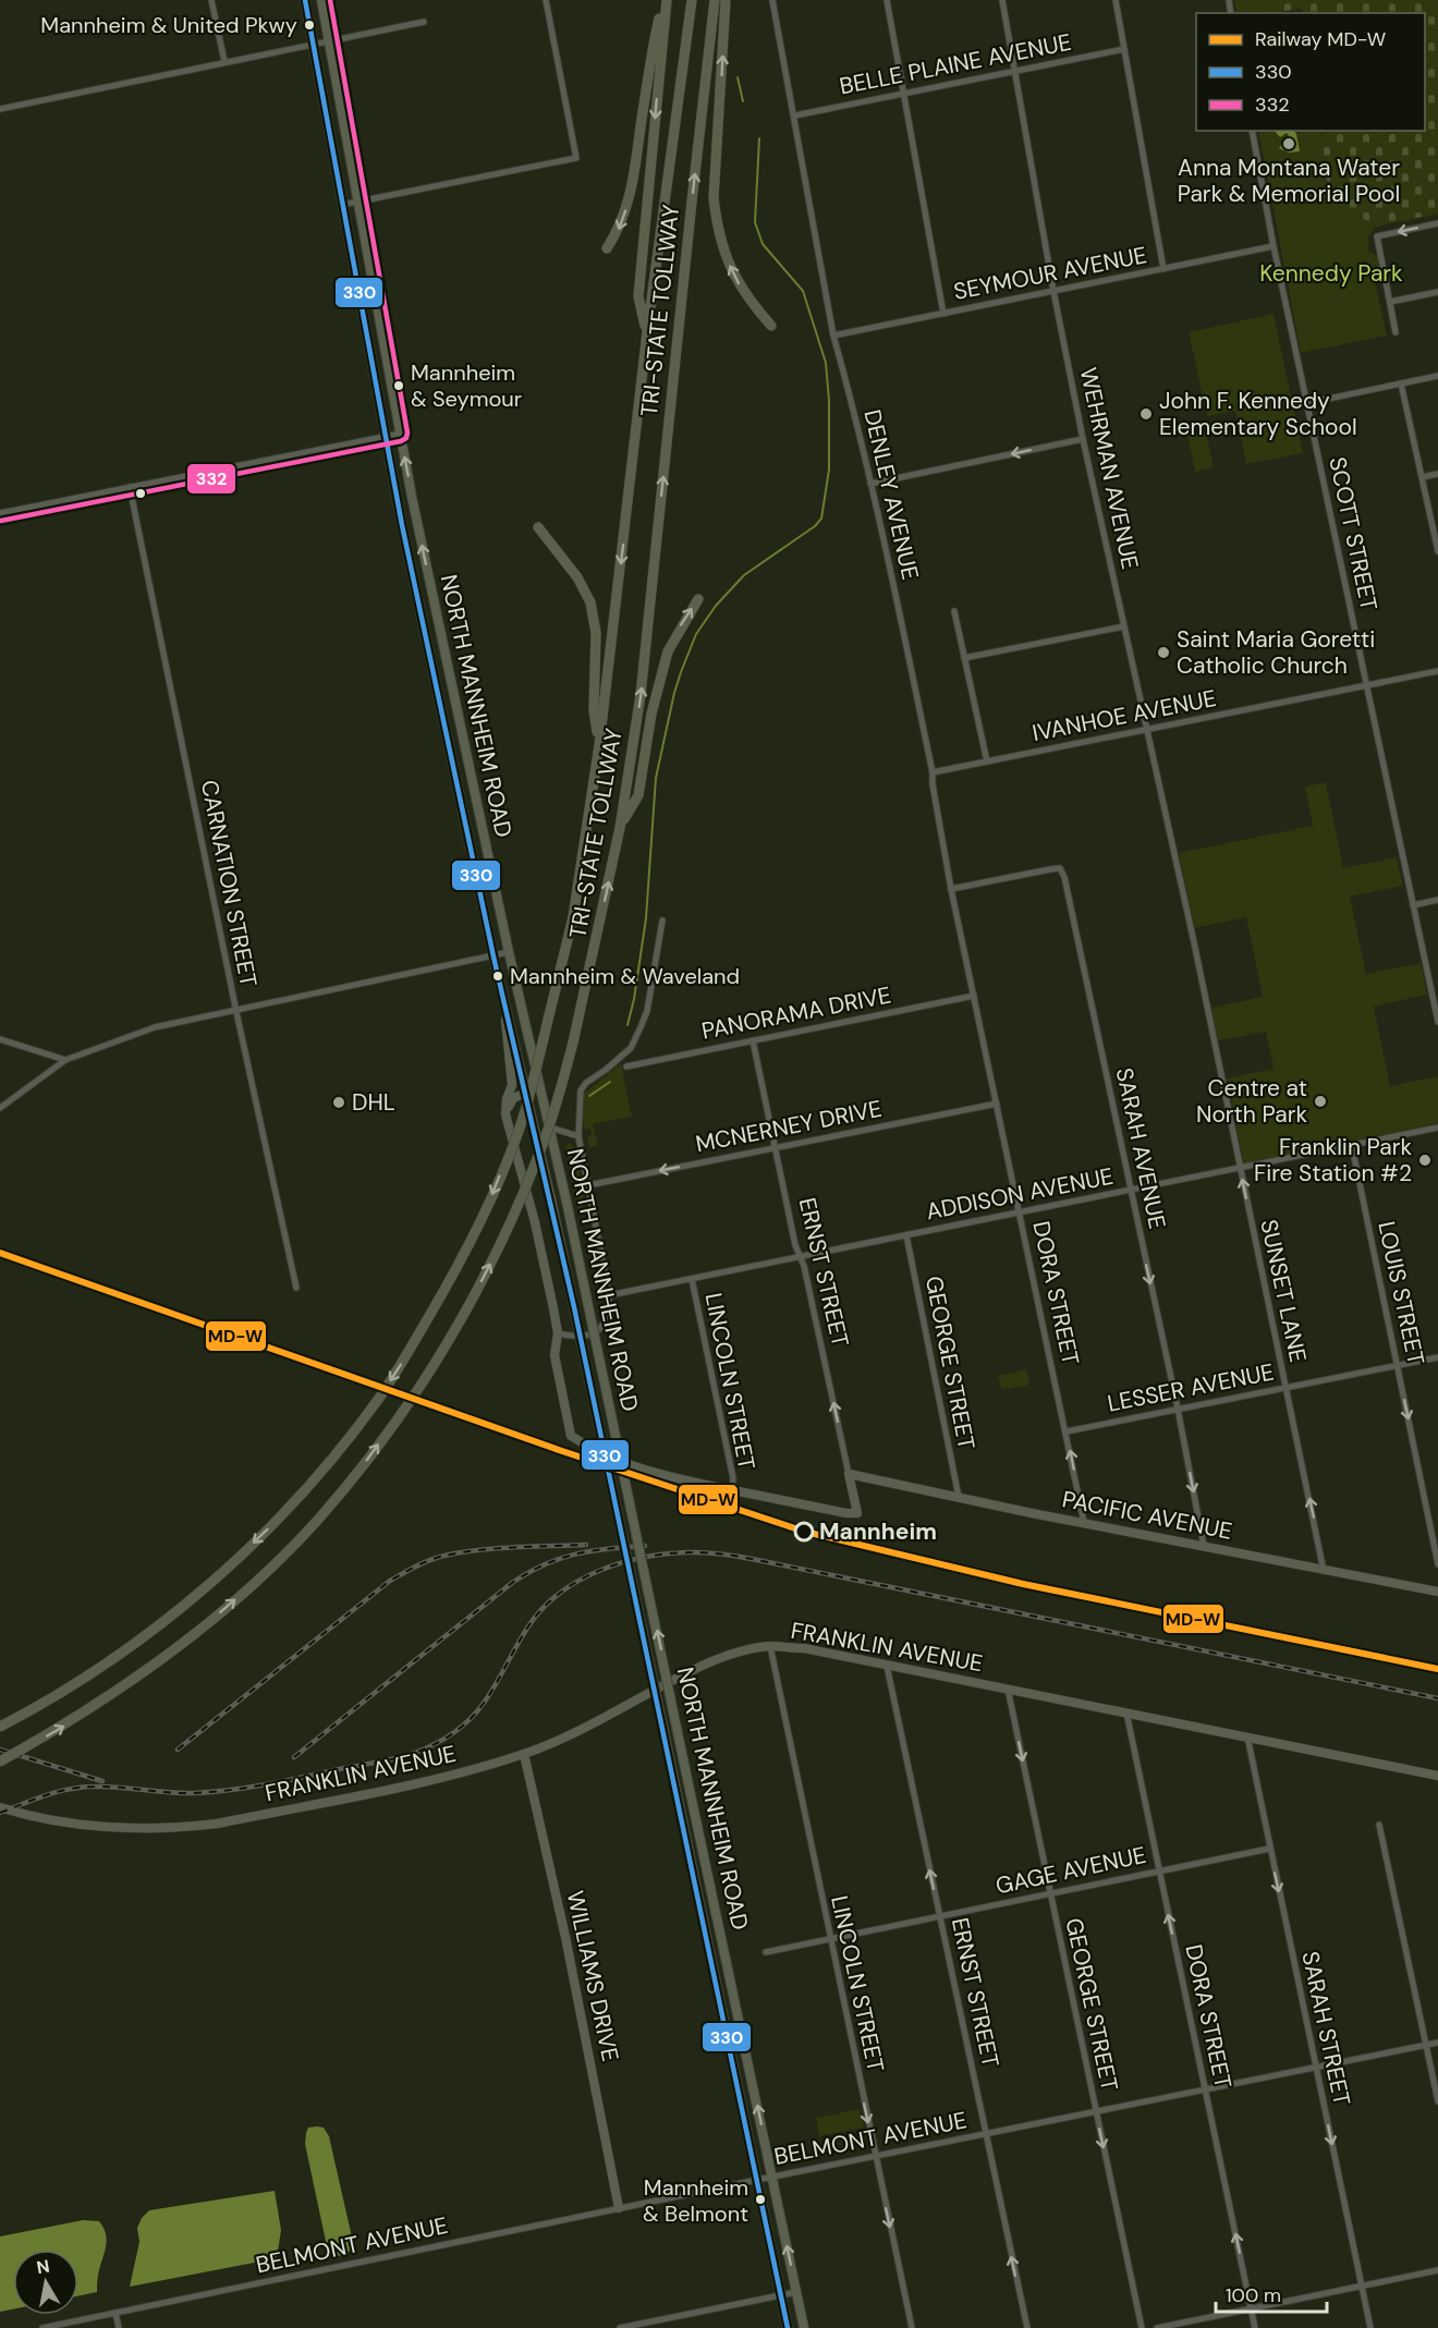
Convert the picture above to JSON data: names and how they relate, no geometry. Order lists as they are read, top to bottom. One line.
{"streets":{"highway":["TRI-STATE TOLLWAY"],"main road":["NORTH MANNHEIM ROAD","ERNST STREET","PACIFIC AVENUE","FRANKLIN AVENUE","WILLIAMS DRIVE"],"street":["BELLE PLAINE AVENUE","SEYMOUR AVENUE","WEHRMAN AVENUE","DENLEY AVENUE","SCOTT STREET","IVANHOE AVENUE","CARNATION STREET","PANORAMA DRIVE","MCNERNEY DRIVE","SARAH AVENUE","ADDISON AVENUE","SUNSET LANE","DORA STREET","LOUIS STREET","GEORGE STREET","LINCOLN STREET","LESSER AVENUE","GAGE AVENUE","SARAH STREET","BELMONT AVENUE"]},"crossings":[["BELLE PLAINE AVENUE","WEHRMAN AVENUE"],["BELLE PLAINE AVENUE","DENLEY AVENUE"],["SEYMOUR AVENUE","WEHRMAN AVENUE"],["SEYMOUR AVENUE","DENLEY AVENUE"],["SEYMOUR AVENUE","SCOTT STREET"],["WEHRMAN AVENUE","IVANHOE AVENUE"],["WEHRMAN AVENUE","SUNSET LANE"],["DENLEY AVENUE","IVANHOE AVENUE"],["DENLEY AVENUE","PANORAMA DRIVE"],["DENLEY AVENUE","SARAH AVENUE"],["DENLEY AVENUE","DORA STREET"],["SCOTT STREET","IVANHOE AVENUE"],["NORTH MANNHEIM ROAD","BELMONT AVENUE"],["PANORAMA DRIVE","ERNST STREET"],["PANORAMA DRIVE","DORA STREET"],["MCNERNEY DRIVE","ERNST STREET"],["MCNERNEY DRIVE","DORA STREET"],["SARAH AVENUE","ADDISON AVENUE"],["SARAH AVENUE","LESSER AVENUE"],["SARAH AVENUE","PACIFIC AVENUE"],["ADDISON AVENUE","ERNST STREET"],["ADDISON AVENUE","SUNSET LANE"],["ADDISON AVENUE","DORA STREET"],["ADDISON AVENUE","LOUIS STREET"],["ADDISON AVENUE","GEORGE STREET"],["ADDISON AVENUE","LINCOLN STREET"],["ERNST STREET","LINCOLN STREET"],["ERNST STREET","PACIFIC AVENUE"],["ERNST STREET","FRANKLIN AVENUE"],["ERNST STREET","GAGE AVENUE"],["ERNST STREET","BELMONT AVENUE"],["SUNSET LANE","LESSER AVENUE"],["SUNSET LANE","PACIFIC AVENUE"],["DORA STREET","LESSER AVENUE"],["DORA STREET","PACIFIC AVENUE"],["DORA STREET","FRANKLIN AVENUE"],["DORA STREET","GAGE AVENUE"],["DORA STREET","BELMONT AVENUE"],["LOUIS STREET","LESSER AVENUE"],["GEORGE STREET","PACIFIC AVENUE"],["GEORGE STREET","FRANKLIN AVENUE"],["GEORGE STREET","GAGE AVENUE"],["GEORGE STREET","BELMONT AVENUE"],["LINCOLN STREET","FRANKLIN AVENUE"],["LINCOLN STREET","GAGE AVENUE"],["LINCOLN STREET","BELMONT AVENUE"],["FRANKLIN AVENUE","WILLIAMS DRIVE"],["FRANKLIN AVENUE","SARAH STREET"],["GAGE AVENUE","SARAH STREET"],["WILLIAMS DRIVE","BELMONT AVENUE"],["SARAH STREET","BELMONT AVENUE"]],"one_way":["MCNERNEY DRIVE","SARAH AVENUE","ERNST STREET","SUNSET LANE","DORA STREET","LOUIS STREET","GEORGE STREET","LINCOLN STREET","SARAH STREET"],"parks":["Kennedy Park"],"places":["Mannheim & United Pkwy","Anna Montana Water Park & Memorial Pool","Mannheim & Seymour","John F. Kennedy Elementary School","Saint Maria Goretti Catholic Church","Mannheim & Waveland","Centre at North Park","DHL","Franklin Park Fire Station #2","Mannheim","Mannheim & Belmont"],"lines":["transit line 330","transit line 332","rail line MD-W"],"legend":["Railway MD-W","330","332"],"scale_bar":"100 m","north":"top"}
